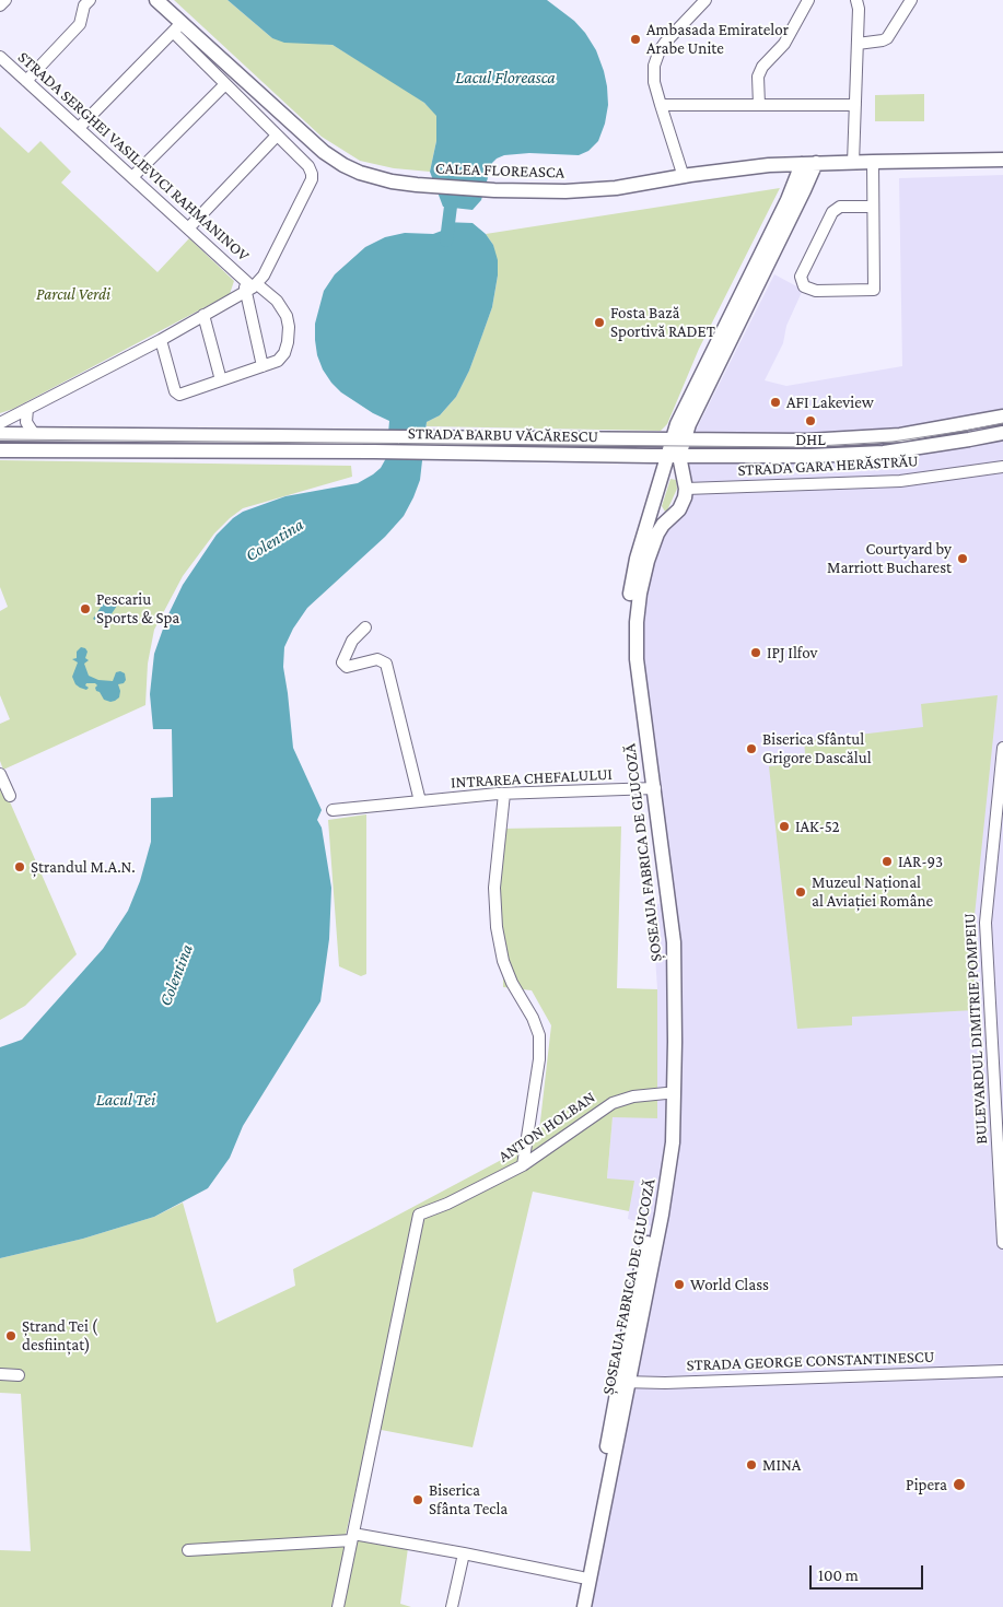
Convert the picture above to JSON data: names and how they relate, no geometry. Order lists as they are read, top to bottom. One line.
{"streets":{"main road":["CALEA FLOREASCA","STRADA BARBU VĂCĂRESCU","ȘOSEAUA FABRICA DE GLUCOZĂ"],"street":["STRADA SERGHEI VASILIEVICI RAHMANINOV","STRADA GARA HERĂSTRĂU","INTRAREA CHEFALULUI","BULEVARDUL DIMITRIE POMPEIU","ANTON HOLBAN","STRADA GEORGE CONSTANTINESCU"]},"crossings":[["STRADA SERGHEI VASILIEVICI RAHMANINOV","CALEA FLOREASCA"],["CALEA FLOREASCA","ȘOSEAUA FABRICA DE GLUCOZĂ"],["STRADA BARBU VĂCĂRESCU","ȘOSEAUA FABRICA DE GLUCOZĂ"],["STRADA GARA HERĂSTRĂU","ȘOSEAUA FABRICA DE GLUCOZĂ"],["INTRAREA CHEFALULUI","ȘOSEAUA FABRICA DE GLUCOZĂ"],["ȘOSEAUA FABRICA DE GLUCOZĂ","ANTON HOLBAN"],["ȘOSEAUA FABRICA DE GLUCOZĂ","STRADA GEORGE CONSTANTINESCU"]],"water":["Lacul Floreasca","Colentina","Lacul Tei"],"parks":["Parcul Verdi"],"places":["Ambasada Emiratelor Arabe Unite","Fosta Bază Sportivă RADET","AFI Lakeview","DHL","Courtyard by Marriott Bucharest","Pescariu Sports & Spa","IPJ Ilfov","Biserica Sfântul Grigore Dascălul","IAK-52","IAR-93","Ștrandul M.A.N.","Muzeul Național al Aviației Române","World Class","Ștrand Tei ( desființat)","MINA","Pipera","Biserica Sfânta Tecla"],"scale_bar":"100 m"}
